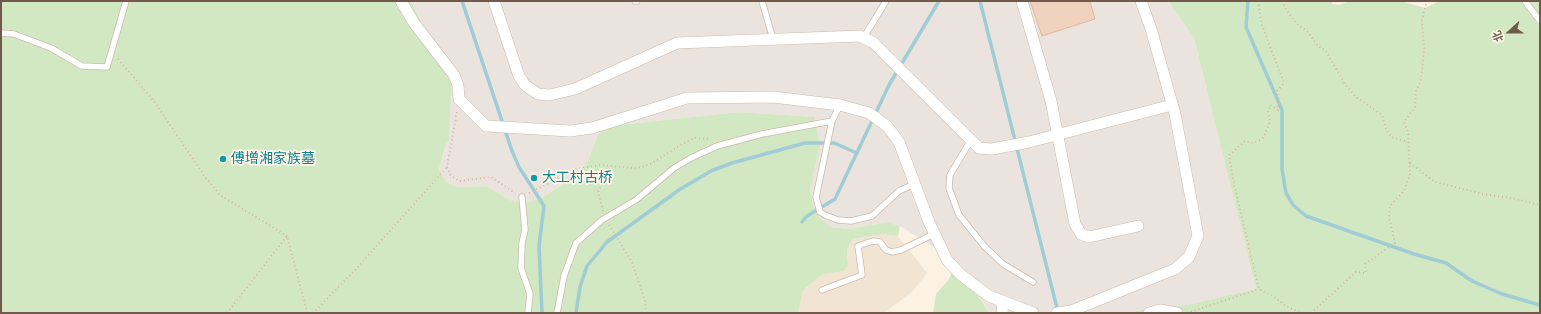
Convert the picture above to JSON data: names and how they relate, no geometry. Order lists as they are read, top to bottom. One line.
{"places":["傅增湘家族墓","大工村古桥"],"north":"left"}
